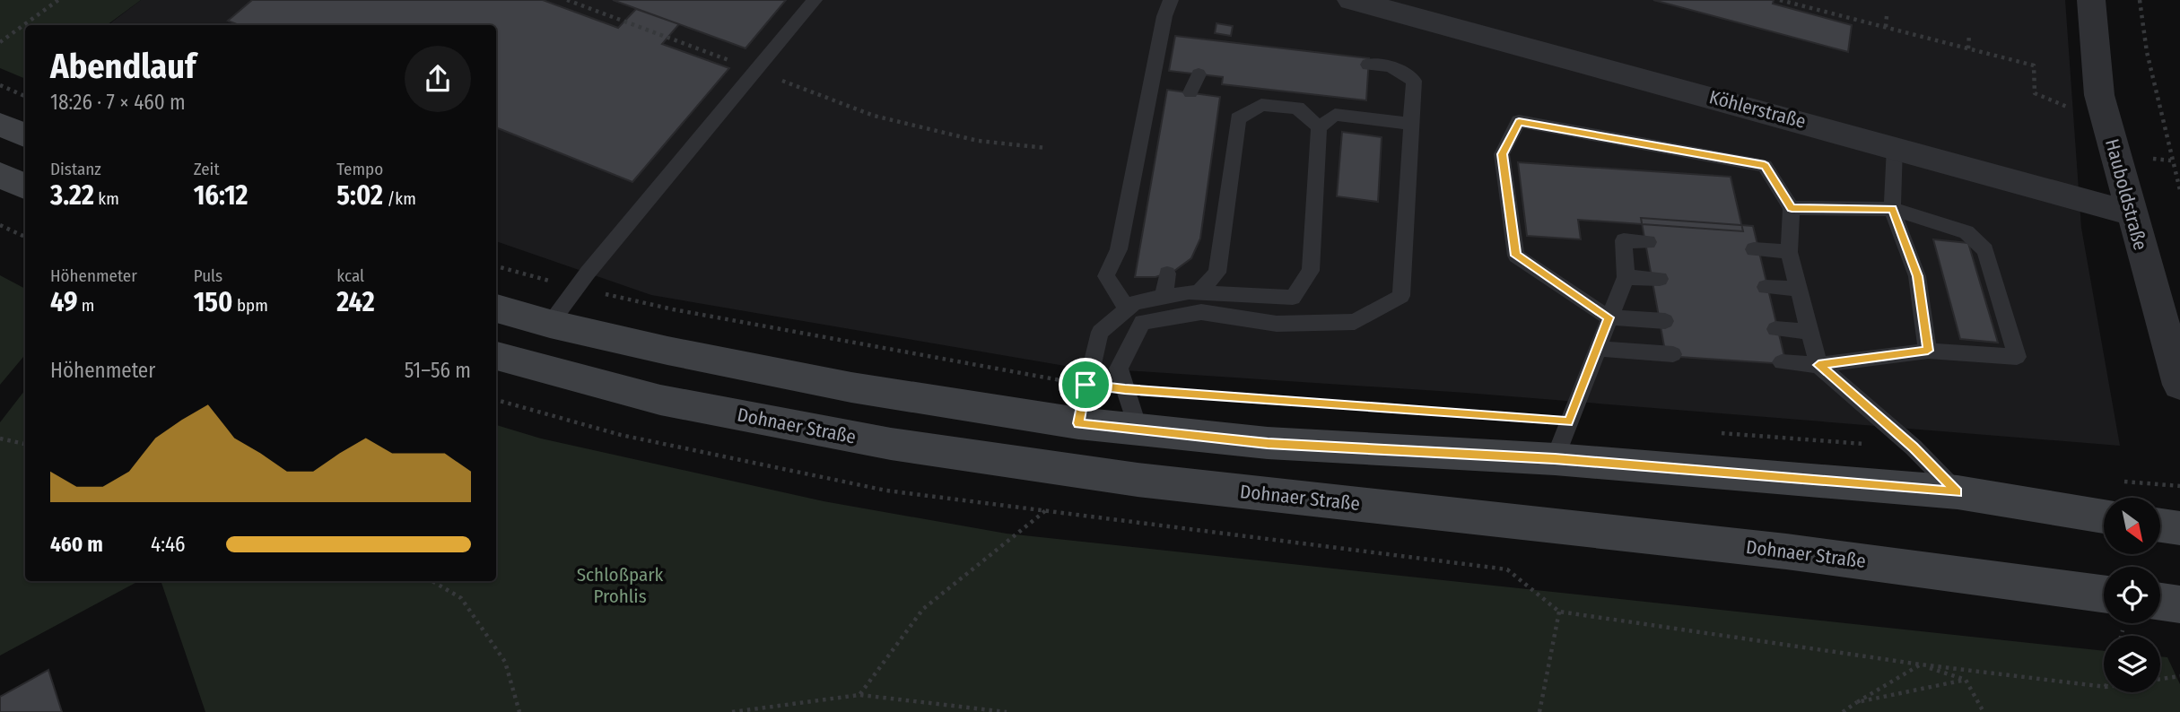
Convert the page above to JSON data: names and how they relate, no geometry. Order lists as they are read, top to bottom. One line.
{"streets":{"main road":["Dohnaer Straße"],"street":["Köhlerstraße","Hauboldstraße"]},"crossings":[["Köhlerstraße","Hauboldstraße"]],"parks":["Schloßpark Prohlis"],"north":"bottom right","page":{"heading":["Abendlauf","18:26 · 7 × 460 m"],"stats":[["Distanz","3.22 km"],["Zeit","16:12"],["Tempo","5:02 /km"],["Höhenmeter","49 m"],["Puls","150 bpm"],["kcal","242"]],"chart":["Höhenmeter","51–56 m"],"list":[{"name":"460 m","note":"4:46"}]}}
